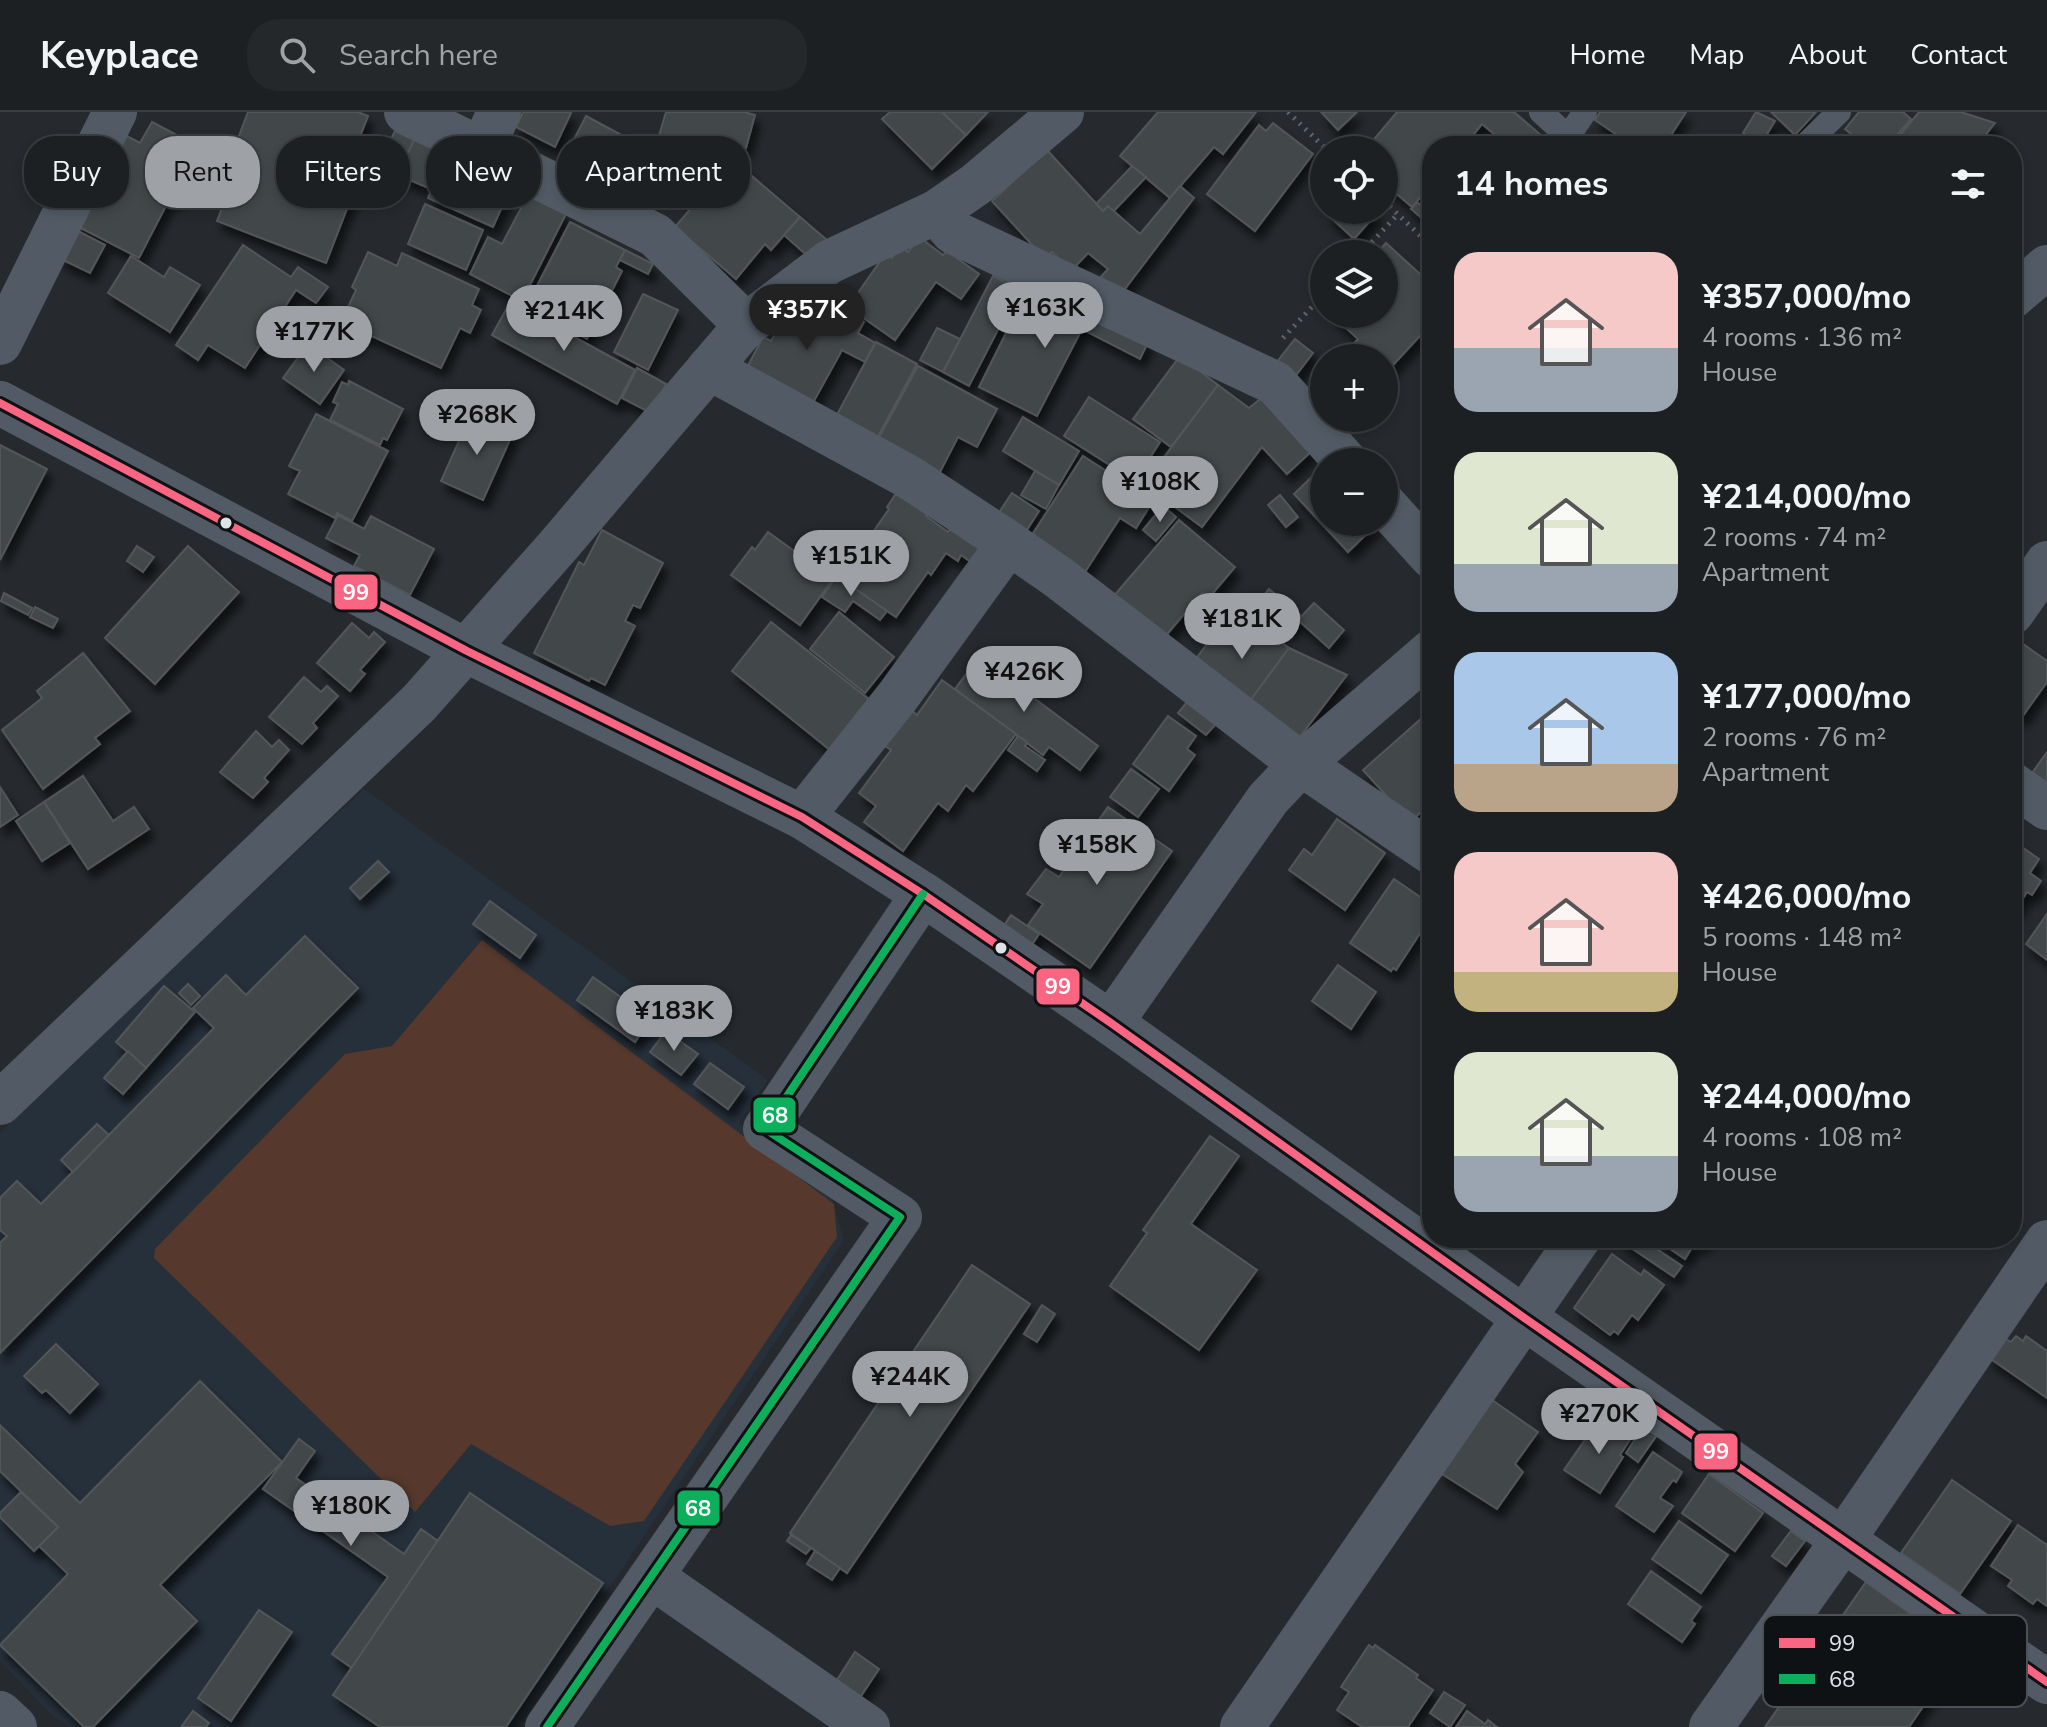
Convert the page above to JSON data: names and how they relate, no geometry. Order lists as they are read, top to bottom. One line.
{"lines":["transit line 99","transit line 68"],"legend":["99","68"],"page":{"header":"Keyplace","search":"Search here","nav":["Home","Map","About","Contact"],"map_buttons":["+","−"],"chip":["Buy","Rent","Filters","New","Apartment"],"heading":"14 homes","list":[{"name":"¥357,000/mo","note":"4 rooms · 136 m² · House"},{"name":"¥214,000/mo","note":"2 rooms · 74 m² · Apartment"},{"name":"¥177,000/mo","note":"2 rooms · 76 m² · Apartment"},{"name":"¥426,000/mo","note":"5 rooms · 148 m² · House"},{"name":"¥244,000/mo","note":"4 rooms · 108 m² · House"}],"price":["¥163K","¥357K","¥214K","¥177K","¥268K","¥108K","¥151K","¥181K","¥426K","¥158K","¥183K","¥244K","¥270K","¥180K"]}}
